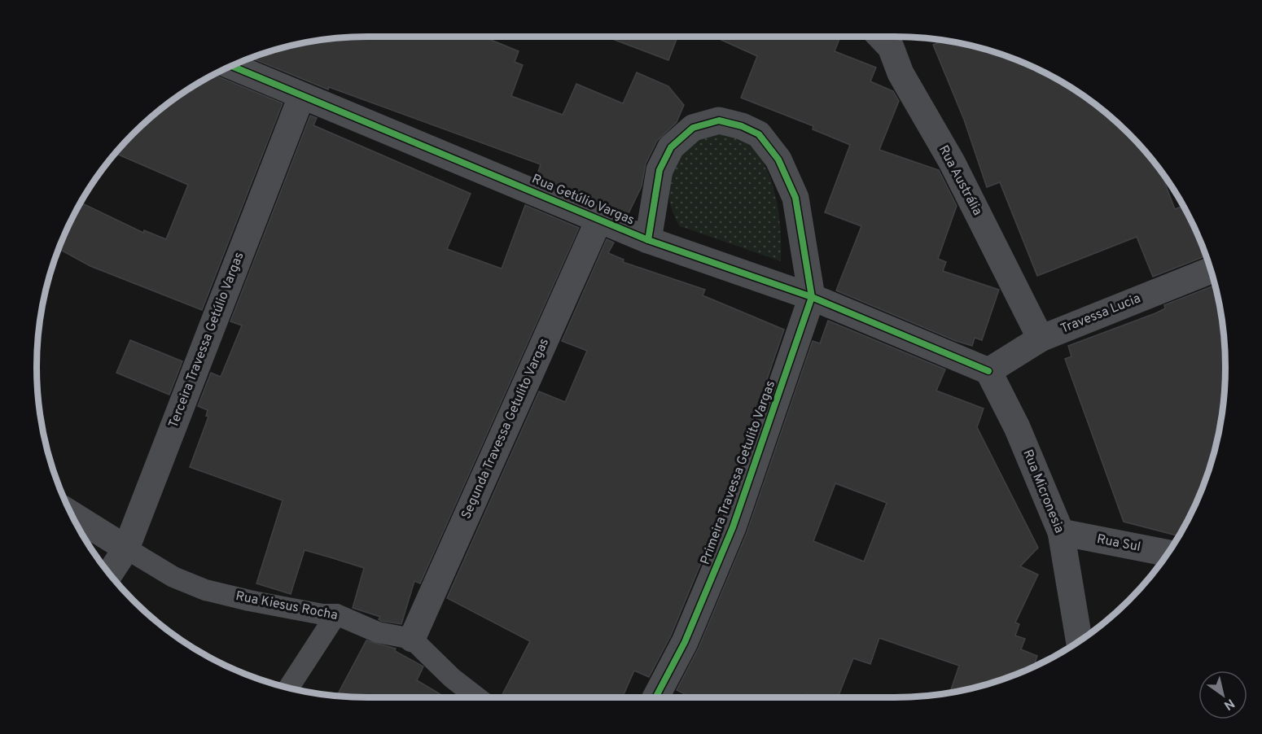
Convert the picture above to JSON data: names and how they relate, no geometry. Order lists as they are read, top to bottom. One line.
{"streets":{"street":["Rua Austrália","Rua Getúlio Vargas","Travessa Lucia","Terceira Travessa Getúlio Vargas","Segunda Travessa Getulito Vargas","Primeira Travessa Getulito Vargas","Rua Micronesia","Rua Sul"],"lane":["Rua Kiesus Rocha"]},"crossings":[["Rua Austrália","Travessa Lucia"],["Rua Getúlio Vargas","Travessa Lucia"],["Rua Getúlio Vargas","Terceira Travessa Getúlio Vargas"],["Rua Getúlio Vargas","Segunda Travessa Getulito Vargas"],["Rua Getúlio Vargas","Primeira Travessa Getulito Vargas"],["Rua Getúlio Vargas","Rua Micronesia"],["Travessa Lucia","Rua Micronesia"],["Terceira Travessa Getúlio Vargas","Rua Kiesus Rocha"],["Segunda Travessa Getulito Vargas","Rua Kiesus Rocha"],["Rua Micronesia","Rua Sul"]],"north":"bottom right"}
